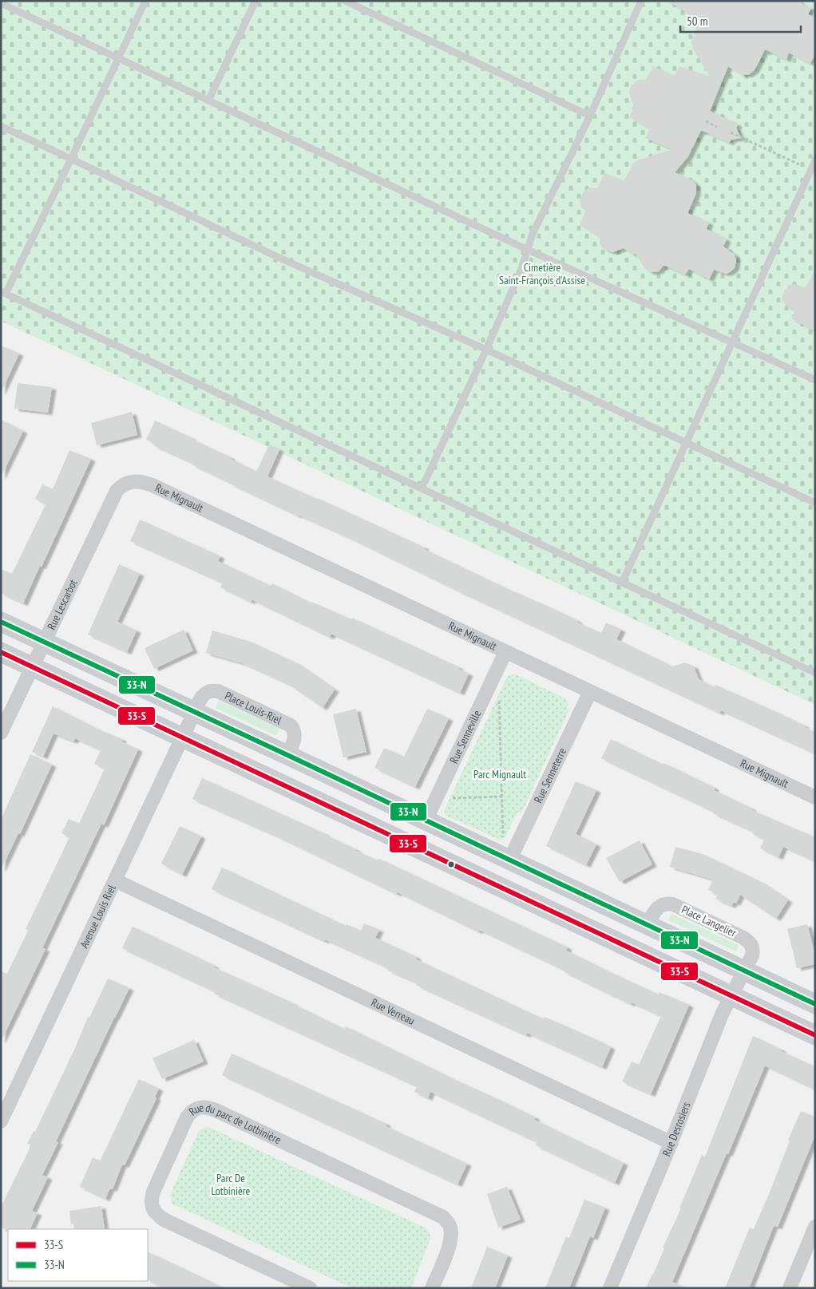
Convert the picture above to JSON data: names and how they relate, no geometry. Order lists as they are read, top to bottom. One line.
{"streets":{"street":["Rue Mignault","Rue Lescarbot","Place Louis-Riel","Rue Senneville","Rue Senneterre","Avenue Louis Riel","Place Langelier","Rue Verreau","Rue Desrosiers","Rue du parc de Lotbinière"]},"crossings":[["Rue Mignault","Rue Lescarbot"],["Rue Mignault","Rue Senneville"],["Rue Mignault","Rue Senneterre"],["Place Louis-Riel","Avenue Louis Riel"],["Avenue Louis Riel","Rue Verreau"],["Place Langelier","Rue Desrosiers"],["Rue Verreau","Rue Desrosiers"]],"parks":["Cimetière Saint-François d'Assise","Parc Mignault","Parc De Lotbinière"],"lines":["transit line 33-N","transit line 33-S"],"legend":["33-S","33-N"],"scale_bar":"50 m"}
